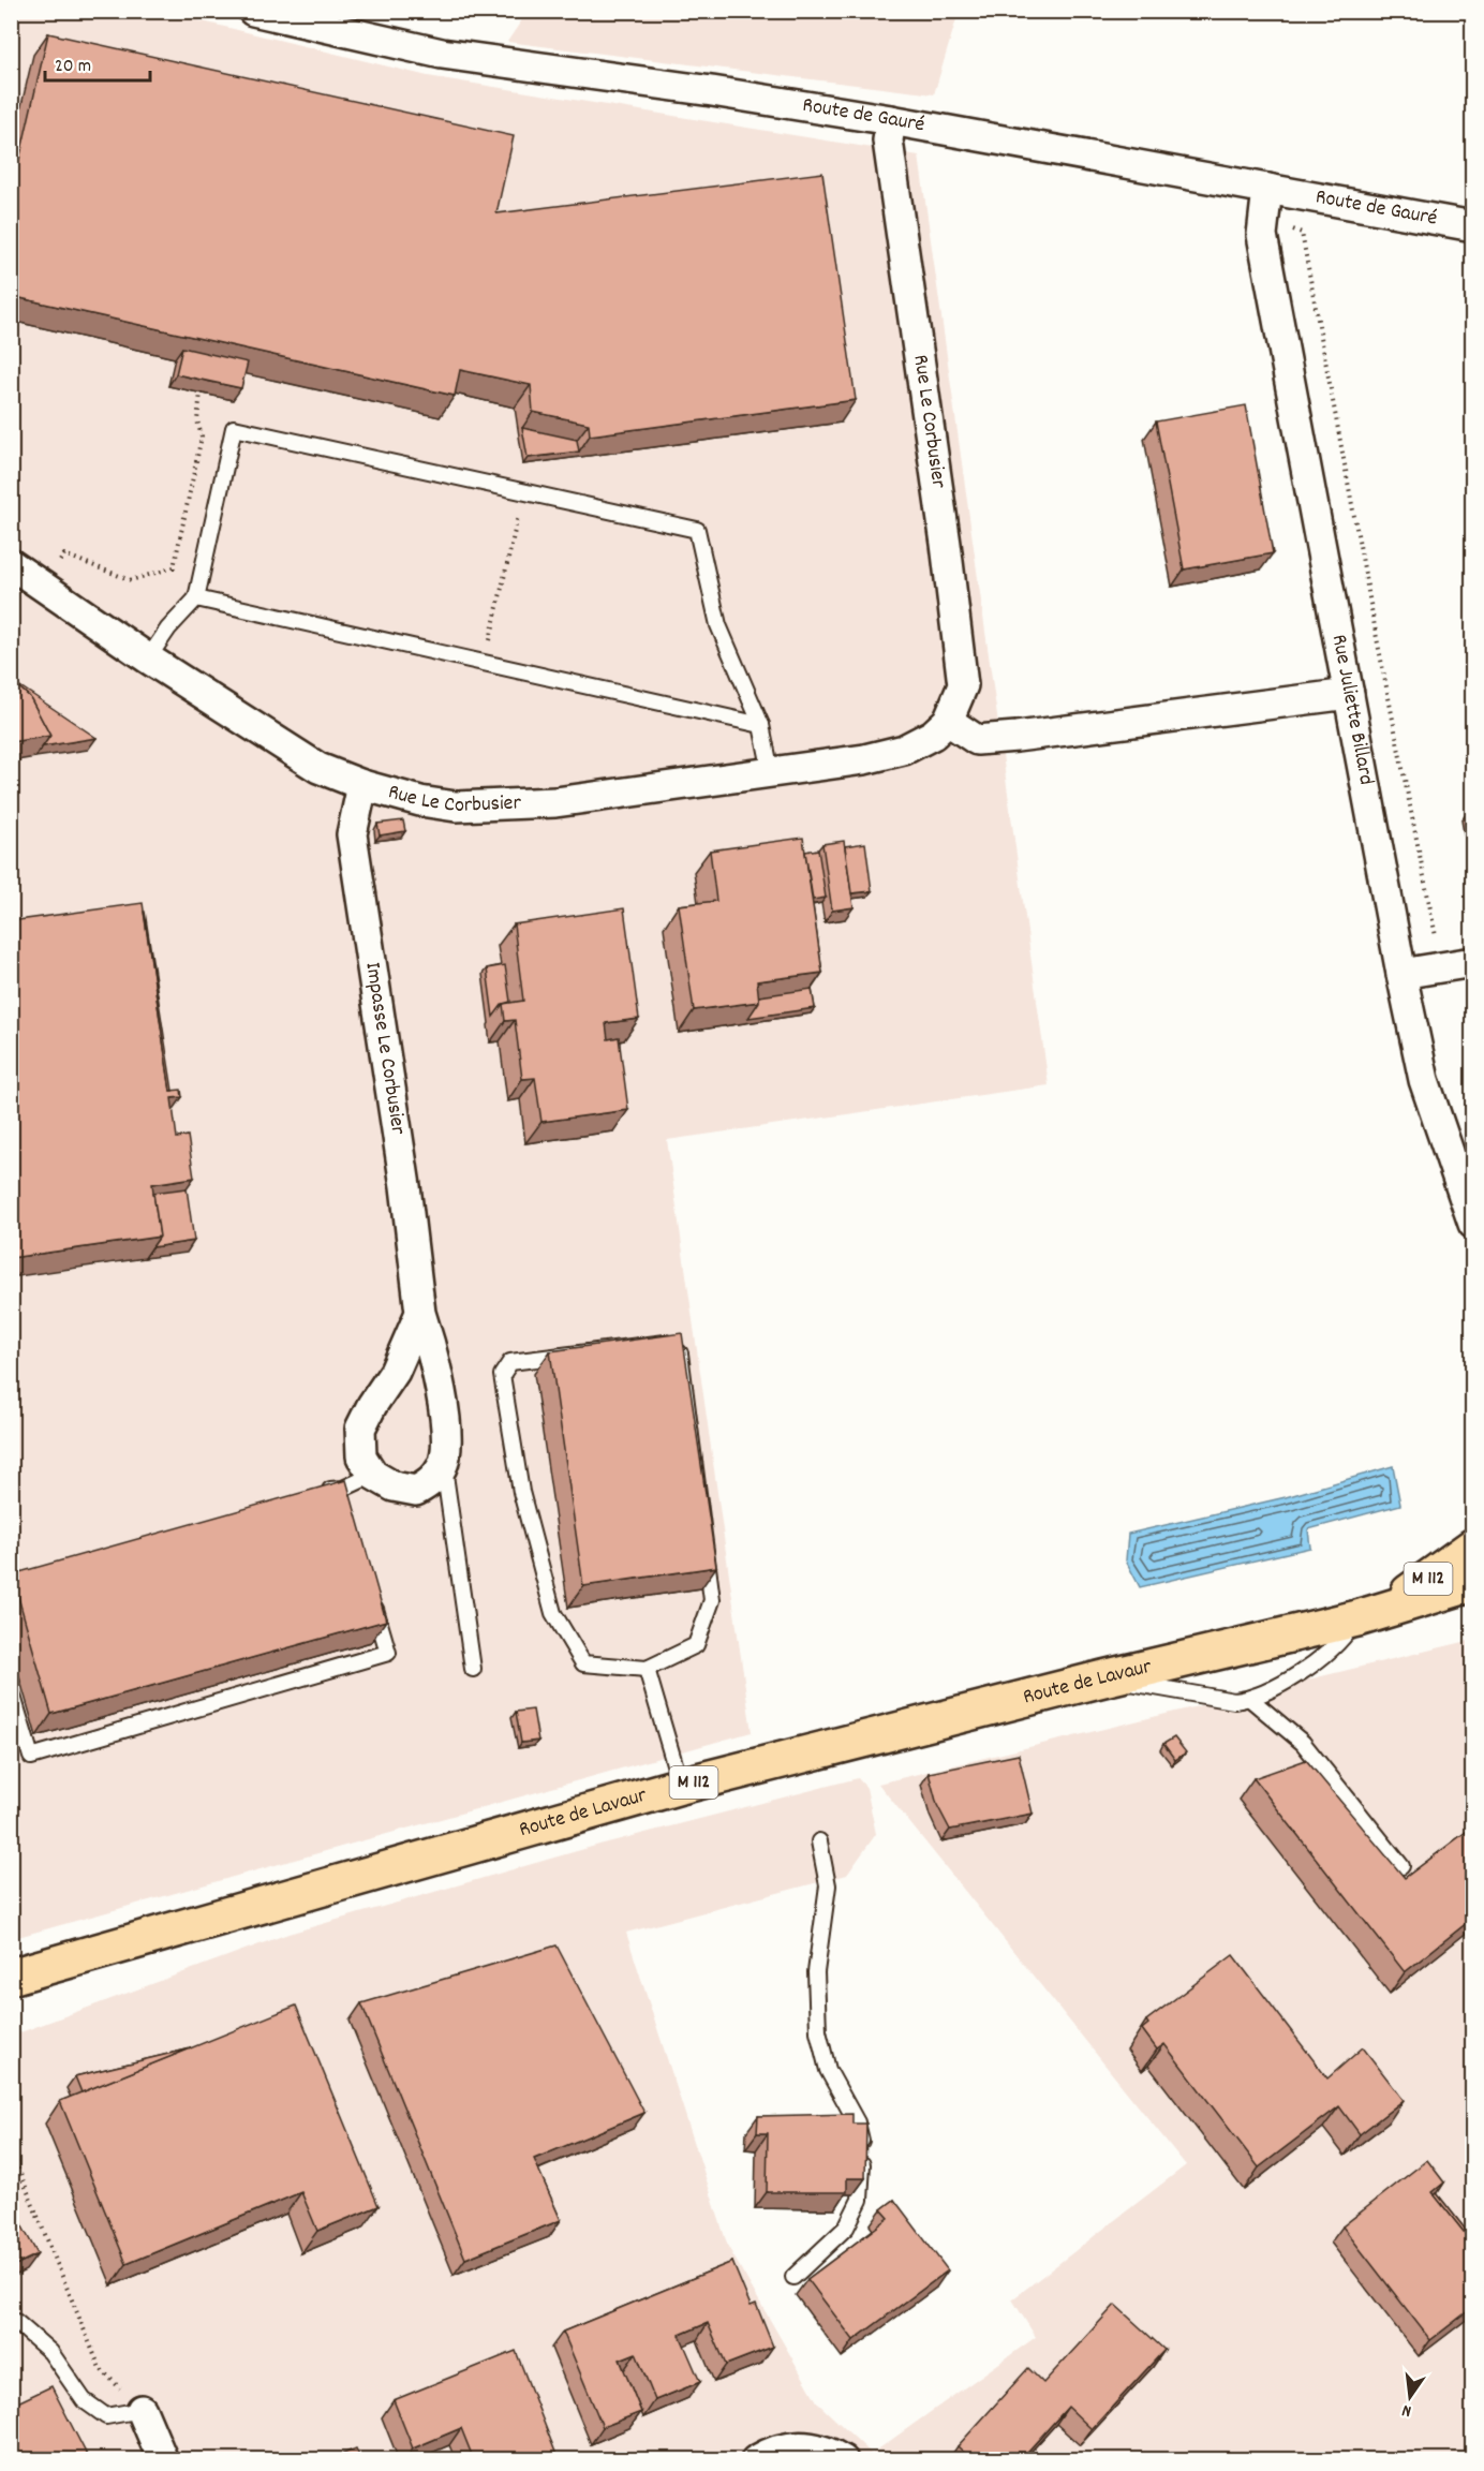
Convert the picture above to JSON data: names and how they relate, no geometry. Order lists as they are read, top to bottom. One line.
{"streets":{"main road":["M 112","Route de Lavaur"],"street":["Route de Gauré","Rue Le Corbusier","Rue Juliette Billard","Impasse Le Corbusier"]},"crossings":[["Route de Gauré","Rue Le Corbusier"],["Route de Gauré","Rue Juliette Billard"],["Rue Le Corbusier","Impasse Le Corbusier"]],"scale_bar":"20 m","north":"bottom"}
